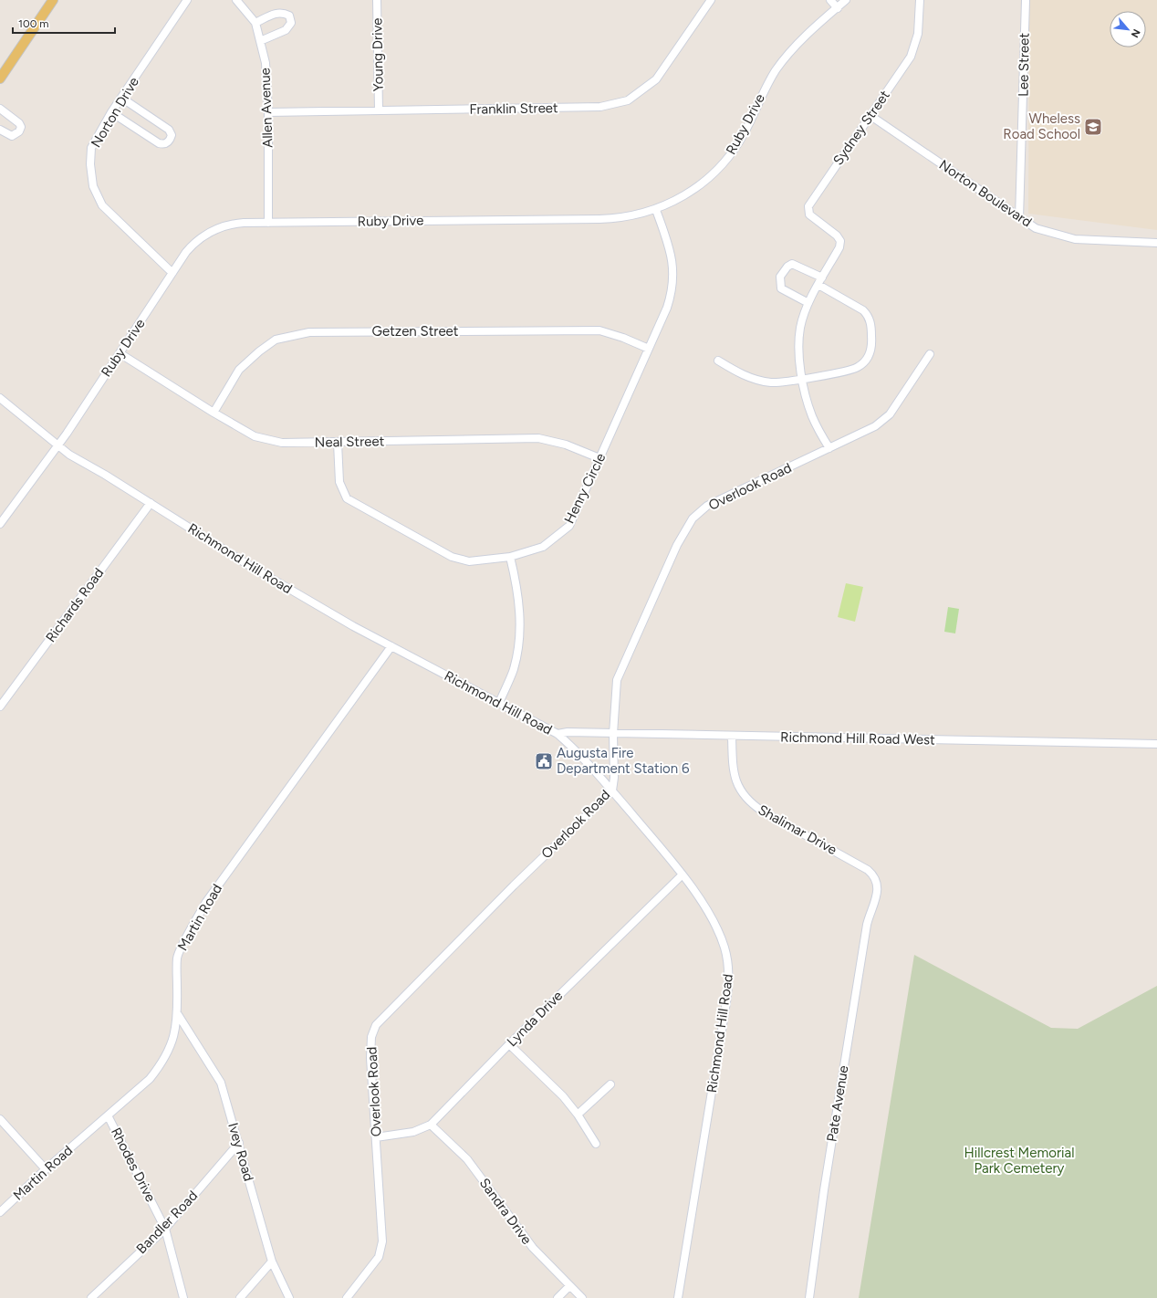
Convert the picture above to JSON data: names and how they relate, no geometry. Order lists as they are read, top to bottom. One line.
{"streets":{"street":["Young Drive","Lee Street","Allen Avenue","Franklin Street","Norton Drive","Ruby Drive","Sydney Street","Norton Boulevard","Getzen Street","Neal Street","Overlook Road","Henry Circle","Richmond Hill Road","Richards Road","Richmond Hill Road West","Shalimar Drive","Martin Road","Lynda Drive","Pate Avenue","Ivey Road","Rhodes Drive","Sandra Drive","Bandler Road"]},"crossings":[["Young Drive","Franklin Street"],["Lee Street","Norton Boulevard"],["Allen Avenue","Franklin Street"],["Allen Avenue","Ruby Drive"],["Norton Drive","Ruby Drive"],["Ruby Drive","Neal Street"],["Ruby Drive","Henry Circle"],["Ruby Drive","Richmond Hill Road"],["Sydney Street","Norton Boulevard"],["Getzen Street","Neal Street"],["Getzen Street","Henry Circle"],["Neal Street","Henry Circle"],["Overlook Road","Richmond Hill Road"],["Overlook Road","Richmond Hill Road West"],["Overlook Road","Lynda Drive"],["Richmond Hill Road","Richards Road"],["Richmond Hill Road","Richmond Hill Road West"],["Richmond Hill Road","Martin Road"],["Richmond Hill Road","Lynda Drive"],["Richmond Hill Road West","Shalimar Drive"],["Shalimar Drive","Pate Avenue"],["Martin Road","Ivey Road"],["Martin Road","Rhodes Drive"],["Lynda Drive","Sandra Drive"],["Ivey Road","Bandler Road"],["Rhodes Drive","Bandler Road"]],"parks":["Hillcrest Memorial Park Cemetery"],"places":{"school or university":["Wheless Road School"],"public building":["Augusta Fire Department Station 6"]},"scale_bar":"100 m","north":"bottom right"}
